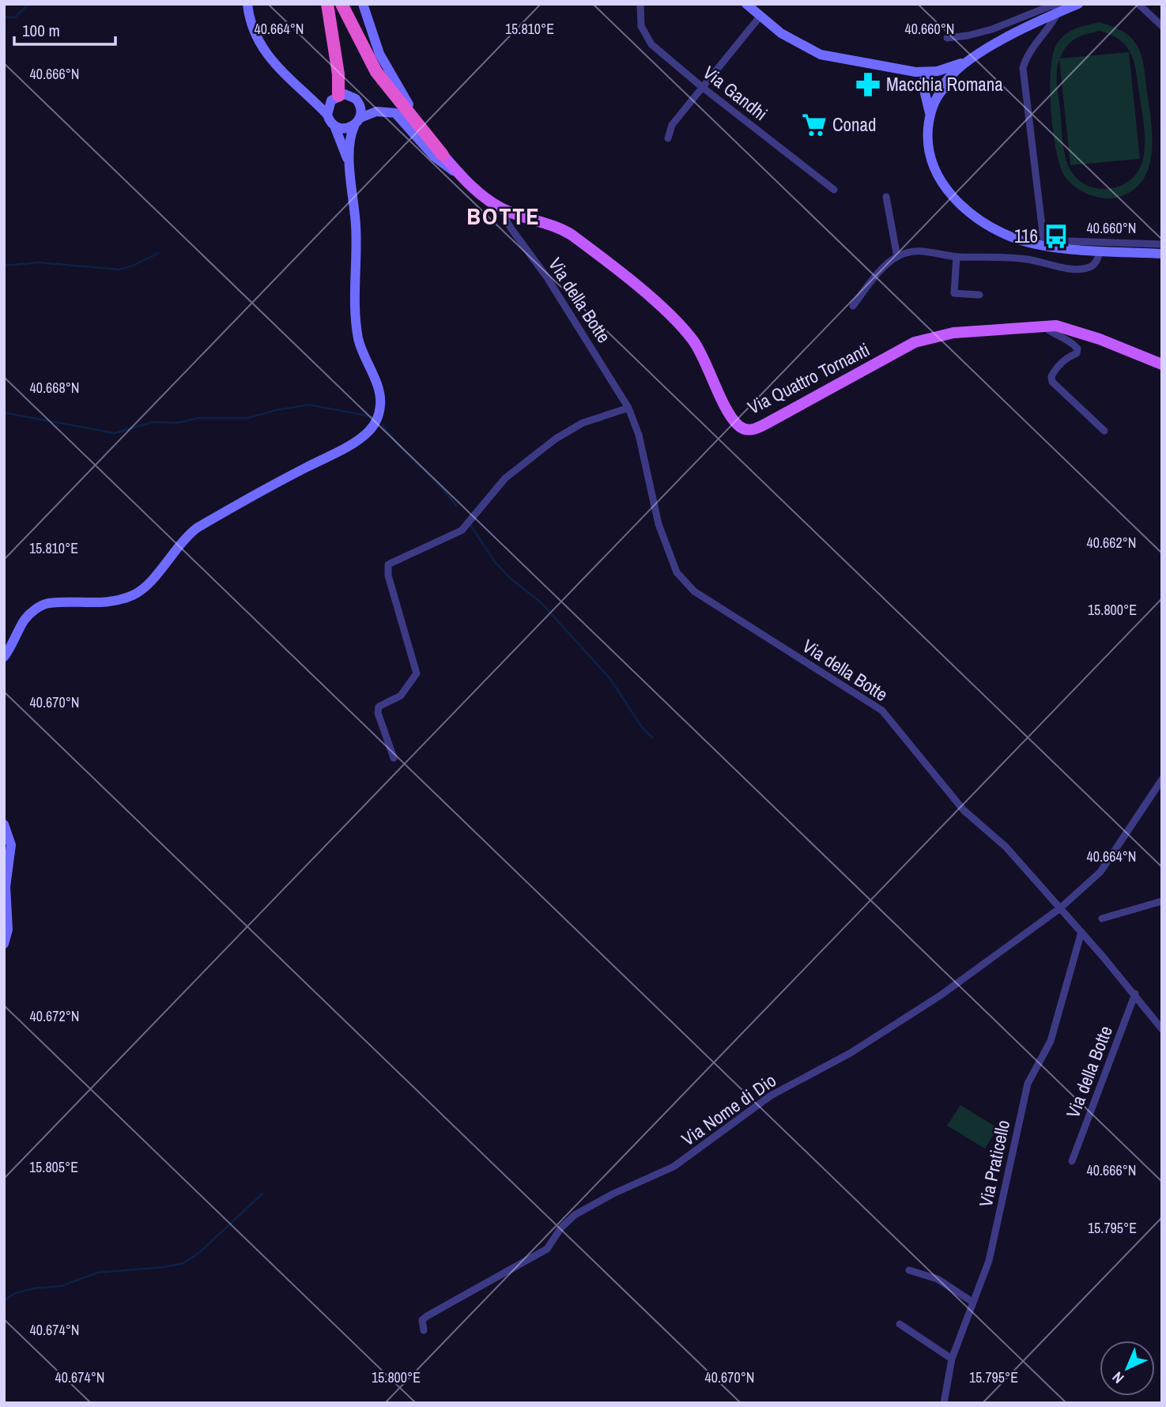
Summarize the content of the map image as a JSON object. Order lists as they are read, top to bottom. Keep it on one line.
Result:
{"streets":{"main road":["Via Quattro Tornanti"],"street":["Via Gandhi","Via della Botte","Via Nome di Dio","Via Praticello"]},"crossings":[["Via della Botte","Via Quattro Tornanti"],["Via della Botte","Via Nome di Dio"],["Via della Botte","Via Praticello"]],"districts":["BOTTE"],"places":{"pharmacy":["Macchia Romana"],"supermarket":["Conad"],"bus stop":["116"]},"scale_bar":"100 m","north":"bottom left","coordinates":["40.664°N","40.660°N","15.810°E","40.666°N","40.668°N","40.662°N","15.800°E","40.670°N","40.672°N","15.805°E","15.795°E","40.674°N"]}
